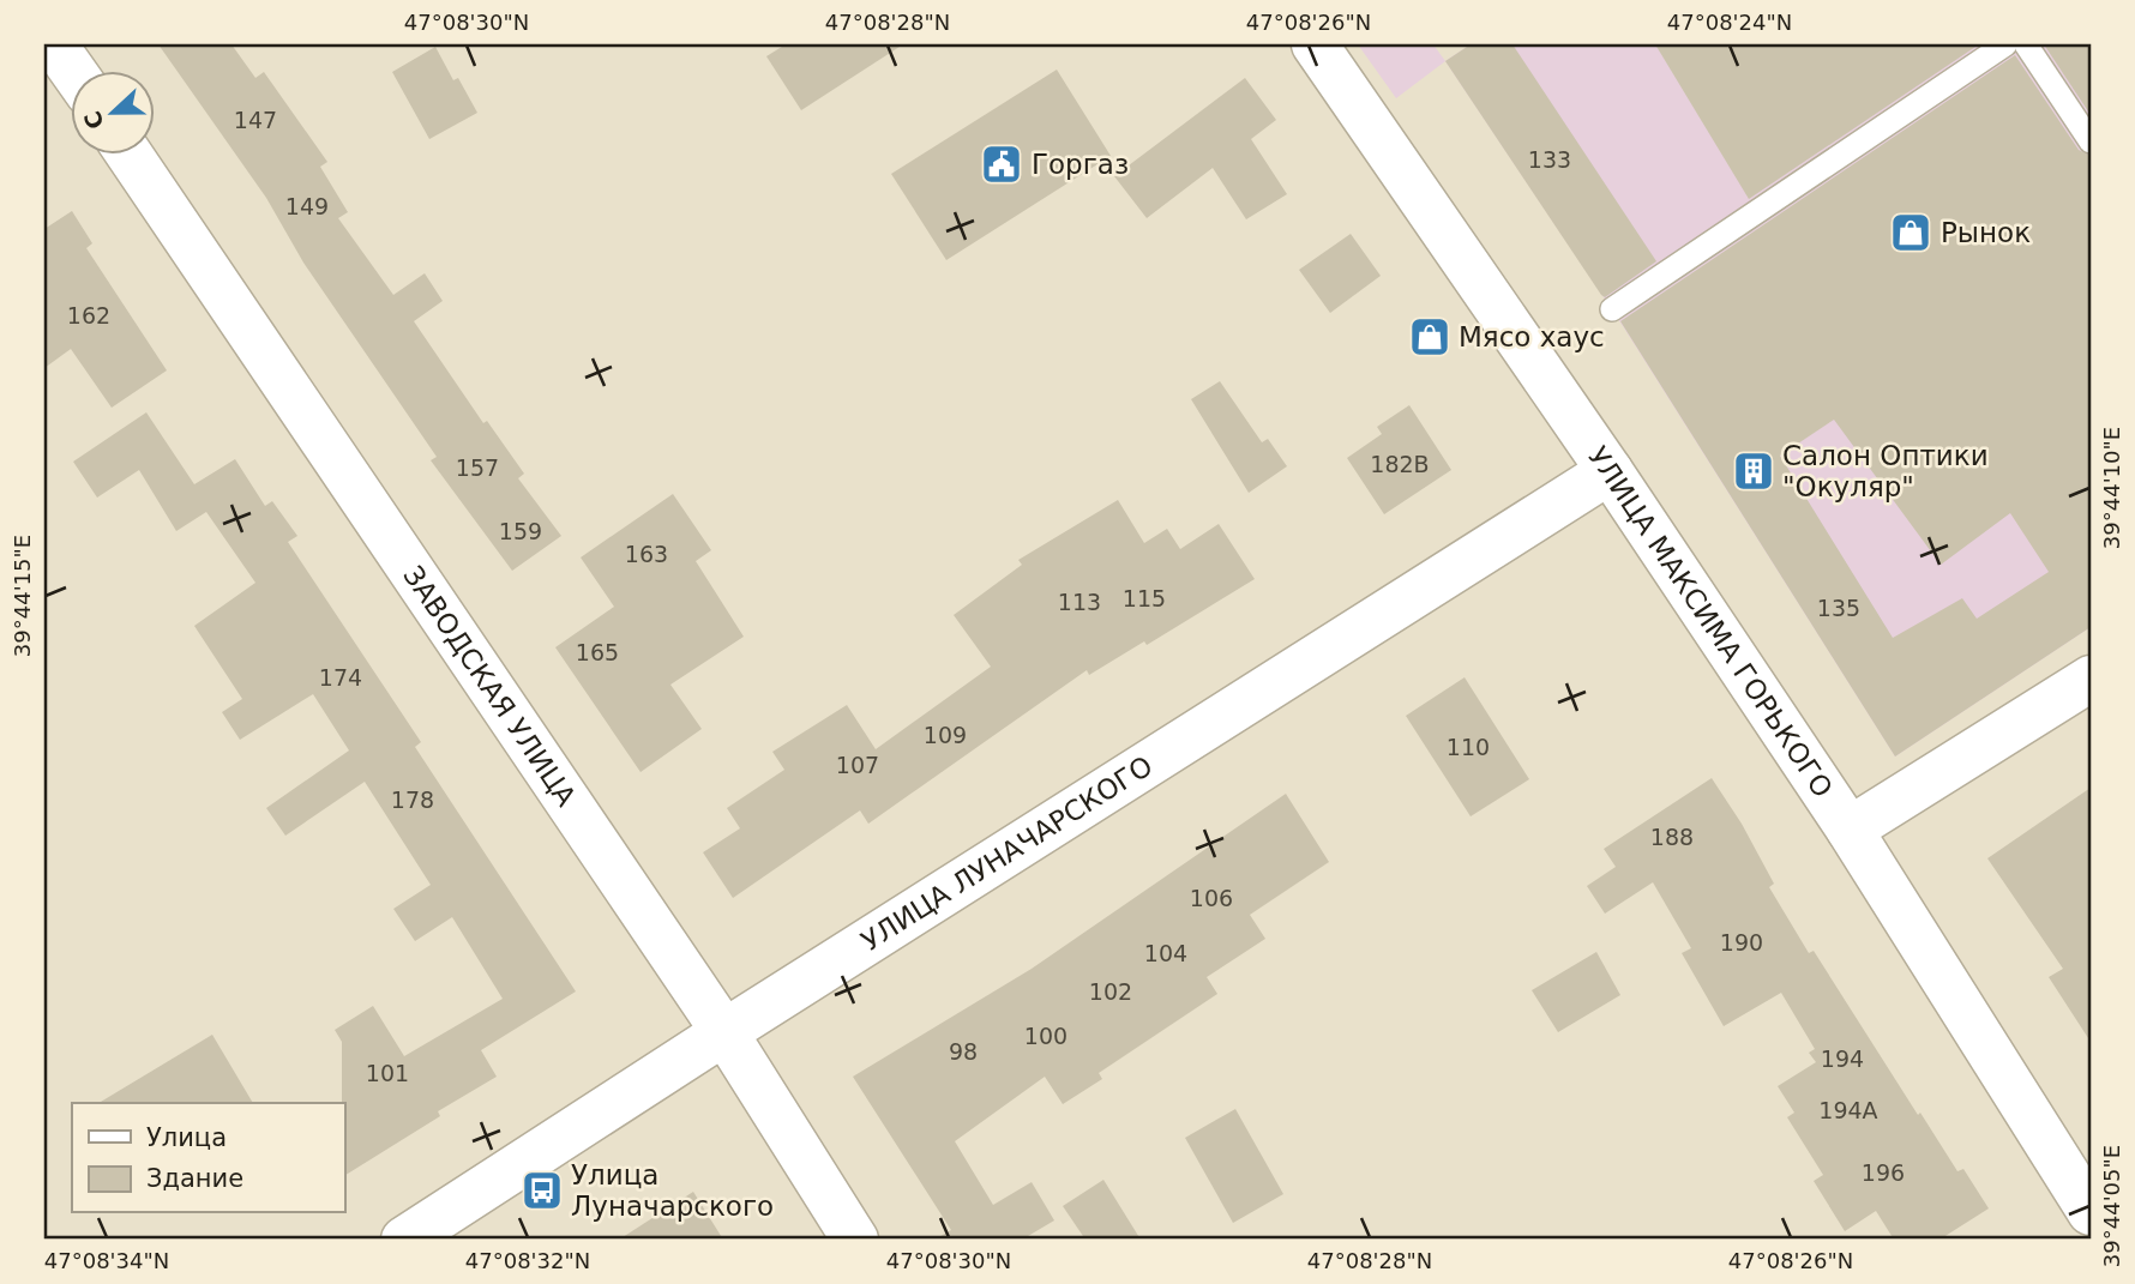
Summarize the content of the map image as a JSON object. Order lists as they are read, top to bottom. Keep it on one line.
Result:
{"streets":{"main road":["УЛИЦА МАКСИМА ГОРЬКОГО","ЗАВОДСКАЯ УЛИЦА","УЛИЦА ЛУНАЧАРСКОГО"]},"crossings":[["УЛИЦА МАКСИМА ГОРЬКОГО","УЛИЦА ЛУНАЧАРСКОГО"],["ЗАВОДСКАЯ УЛИЦА","УЛИЦА ЛУНАЧАРСКОГО"]],"places":{"public building":["Горгаз"],"shop":["Рынок","Мясо хаус"],"building":["Салон Оптики \"Окуляр\""],"bus stop":["Улица Луначарского"]},"house_numbers":["147","133","149","162","182В","157","159","163","115","113","135","165","174","109","110","107","178","188","106","190","104","102","100","98","194","101","194А","196"],"legend":["Улица","Здание"],"north":"left","coordinates":["47°08'30\"N","47°08'28\"N","47°08'26\"N","47°08'24\"N","39°44'10\"E","39°44'15\"E","39°44'05\"E","47°08'34\"N","47°08'32\"N"]}
